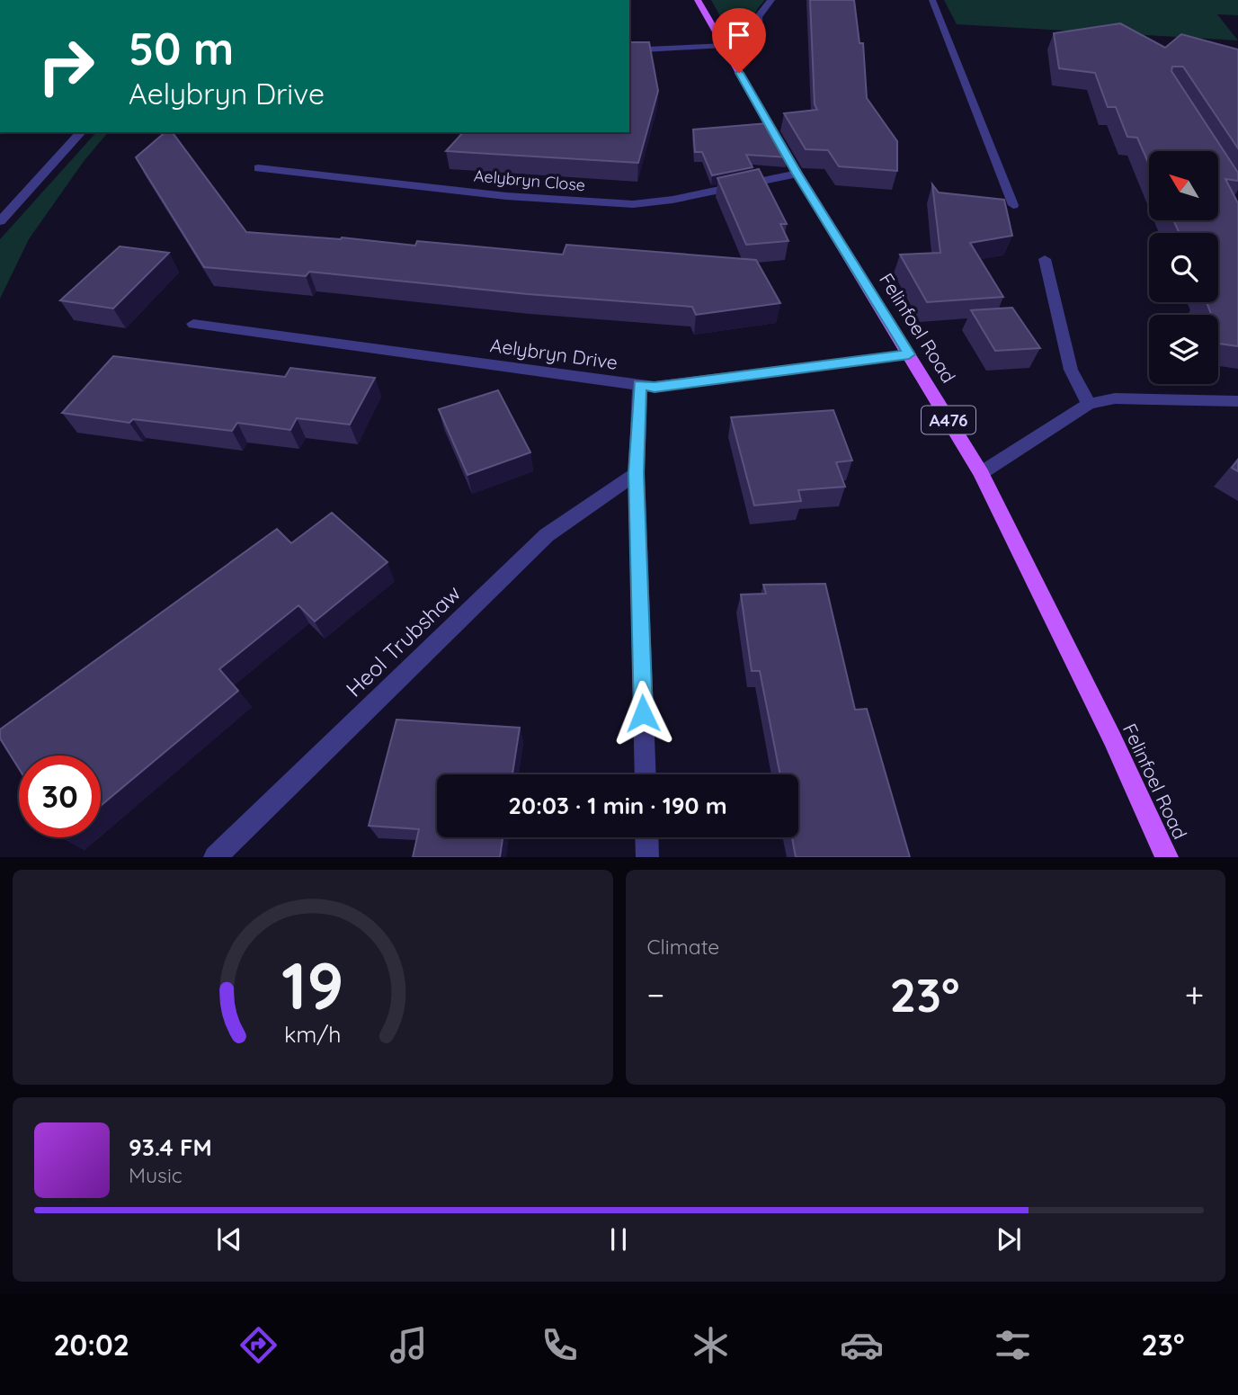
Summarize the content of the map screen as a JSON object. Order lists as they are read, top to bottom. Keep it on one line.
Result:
{"streets":{"main road":["Felinfoel Road","A476"],"street":["Aelybryn Close","Aelybryn Drive","Heol Trubshaw"]},"crossings":[["Aelybryn Close","Felinfoel Road"],["Felinfoel Road","Aelybryn Drive"]],"north":"top left","page":{"turn":["50 m","Aelybryn Drive"],"limit":"30","trip":"20:03 · 1 min · 190 m","tile":"Climate","heat":["−","23°","+"],"song":["93.4 FM","Music"],"tabs":["20:02","23°"],"gauge":["19","km/h"]}}
